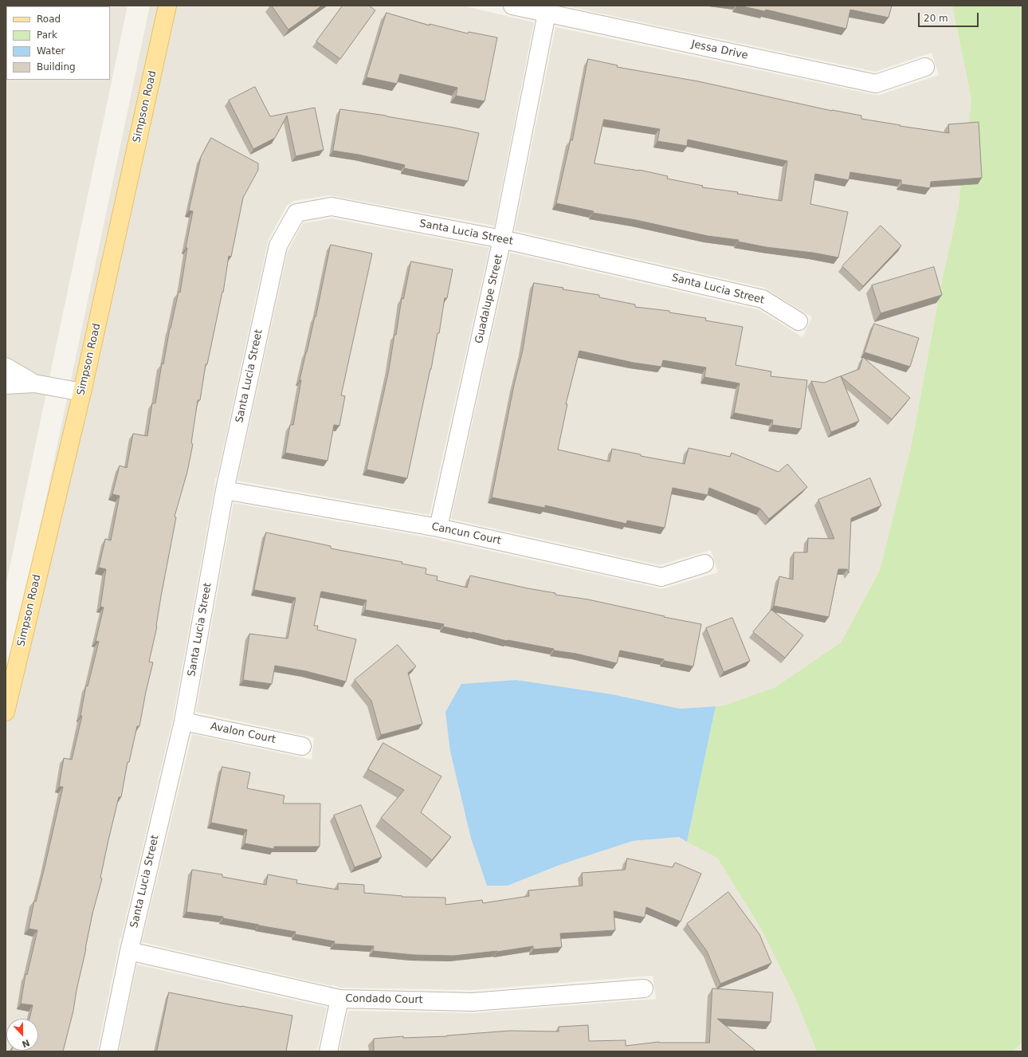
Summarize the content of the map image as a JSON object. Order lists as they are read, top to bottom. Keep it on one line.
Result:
{"streets":{"main road":["Simpson Road"],"street":["Jessa Drive","Santa Lucia Street","Guadalupe Street","Cancun Court","Avalon Court","Condado Court"]},"crossings":[["Jessa Drive","Guadalupe Street"],["Santa Lucia Street","Guadalupe Street"],["Santa Lucia Street","Cancun Court"],["Santa Lucia Street","Avalon Court"],["Santa Lucia Street","Condado Court"],["Guadalupe Street","Cancun Court"]],"legend":["Road","Park","Water","Building"],"scale_bar":"20 m","north":"bottom"}
